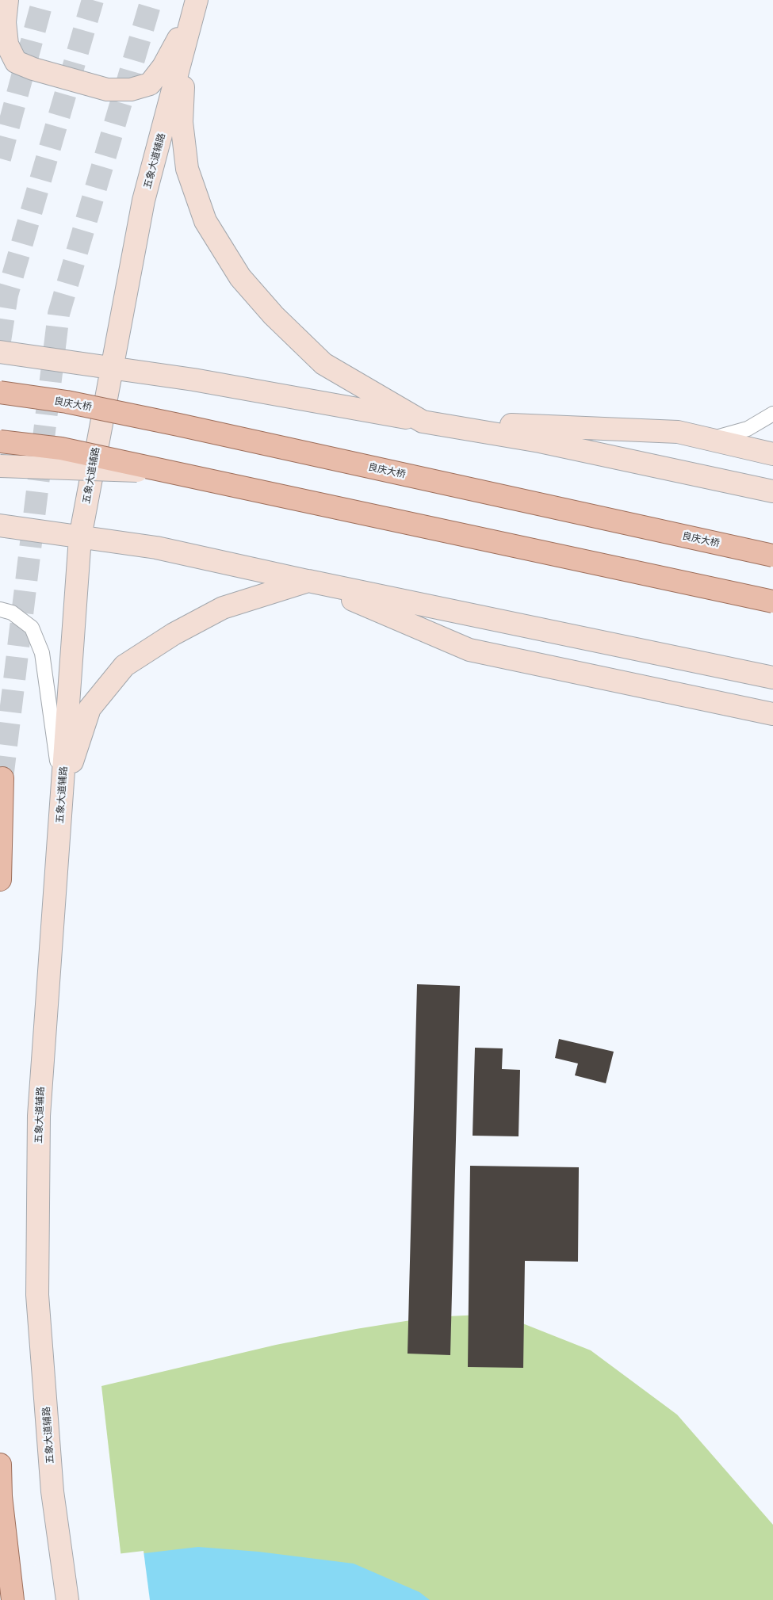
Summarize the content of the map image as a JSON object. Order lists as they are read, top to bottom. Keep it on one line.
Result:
{"streets":{"main road":["五象大道辅路","良庆大桥"]}}
